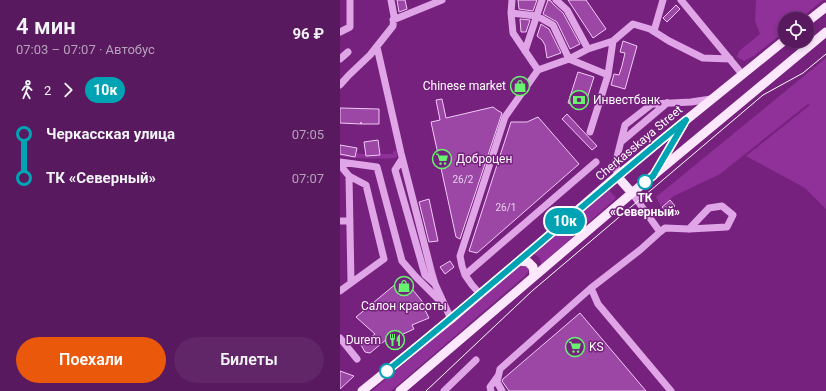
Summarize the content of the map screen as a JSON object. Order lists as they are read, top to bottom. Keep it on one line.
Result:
{"streets":{"main road":["Cherkasskaya Street"]},"places":{"shop":["Chinese market","Салон красоты"],"bank":["Инвестбанк"],"supermarket":["Доброцен","KS"],"other":["ТК «Северный»"],"restaurant":["Durem"]},"lines":["bus line 10к"],"house_numbers":["26/2","26/1"],"page":{"heading":["4 мин","07:03 – 07:07 · Автобус","96 ₽"],"on_map":"10к","legs":["2","10к"],"list":[{"name":"Черкасская улица","value":"07:05"},{"name":"ТК «Северный»","value":"07:07"}],"buttons":["Поехали","Билеты"]}}
